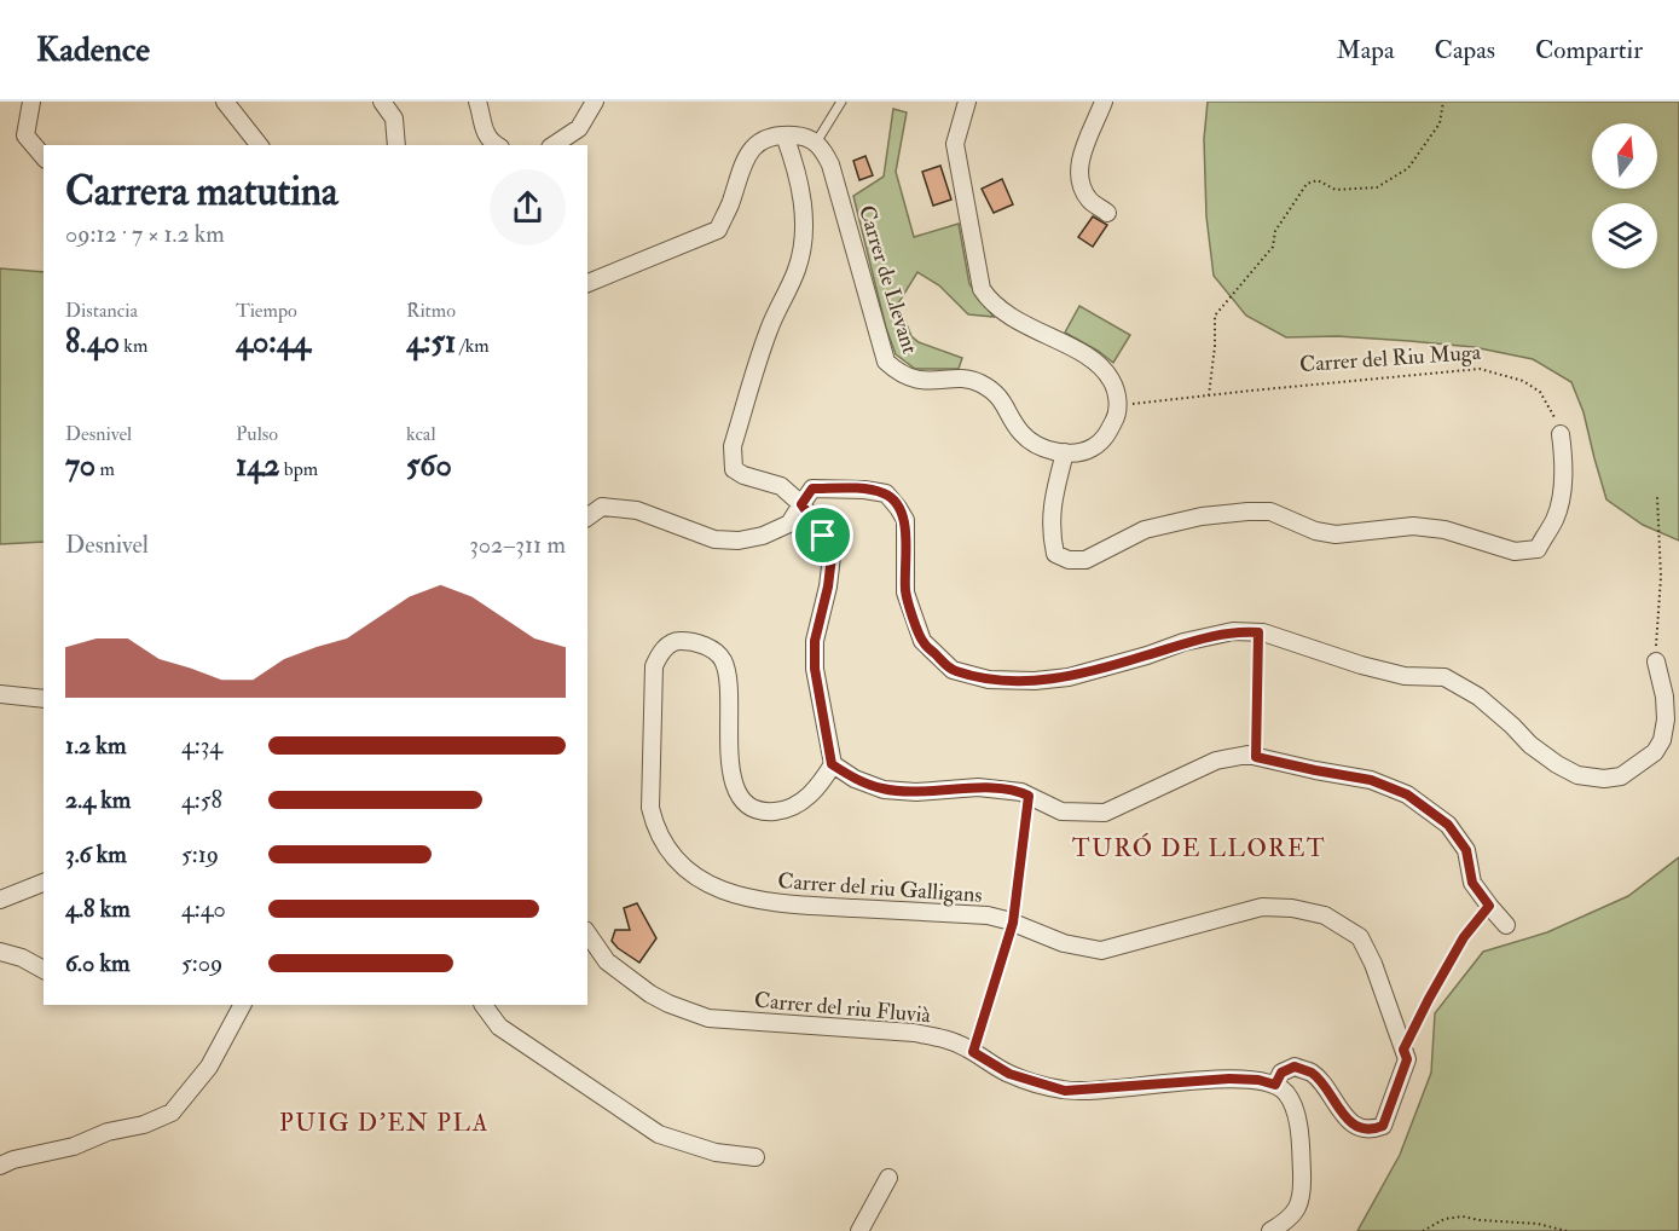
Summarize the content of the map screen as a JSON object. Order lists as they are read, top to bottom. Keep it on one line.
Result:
{"streets":{"street":["Carrer de Llevant","Carrer del riu Galligans","Carrer del riu Fluvià"],"path":["Carrer del Riu Muga"]},"crossings":[["Carrer del riu Galligans","Carrer del riu Fluvià"]],"districts":["TURÓ DE LLORET","PUIG D'EN PLA"],"north":"top","page":{"header":"Kadence","nav":["Mapa","Capas","Compartir"],"heading":["Carrera matutina","09:12 · 7 × 1.2 km"],"stats":[["Distancia","8.40 km"],["Tiempo","40:44"],["Ritmo","4:51 /km"],["Desnivel","70 m"],["Pulso","142 bpm"],["kcal","560"]],"chart":["Desnivel","302–311 m"],"list":[{"name":"1.2 km","note":"4:34"},{"name":"2.4 km","note":"4:58"},{"name":"3.6 km","note":"5:19"},{"name":"4.8 km","note":"4:40"},{"name":"6.0 km","note":"5:09"}]}}
